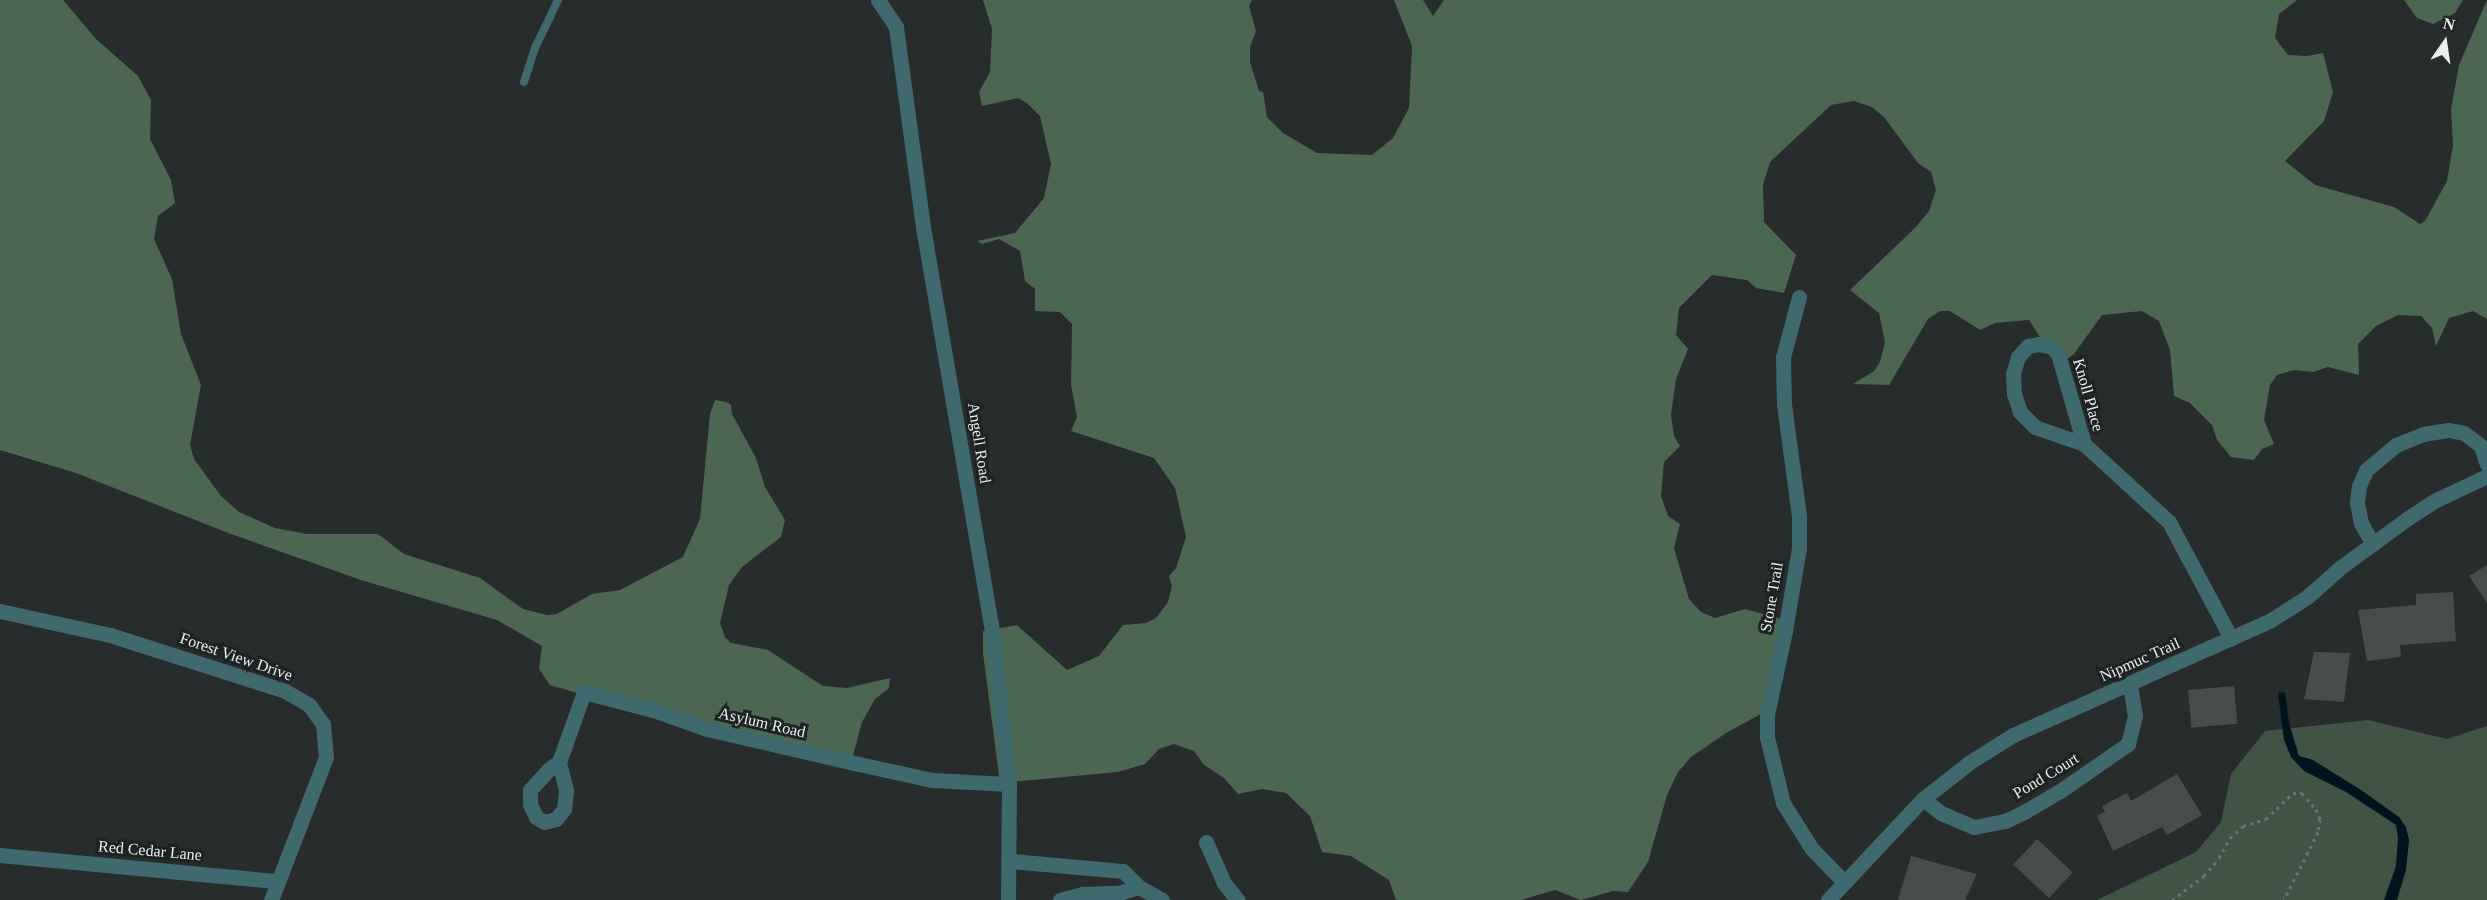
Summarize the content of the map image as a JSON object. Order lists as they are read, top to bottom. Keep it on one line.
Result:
{"streets":{"street":["Knoll Place","Angell Road","Stone Trail","Forest View Drive","Nipmuc Trail","Asylum Road","Pond Court","Red Cedar Lane"]},"crossings":[["Knoll Place","Nipmuc Trail"],["Angell Road","Asylum Road"],["Stone Trail","Nipmuc Trail"],["Forest View Drive","Red Cedar Lane"],["Nipmuc Trail","Pond Court"]],"north":"top"}
